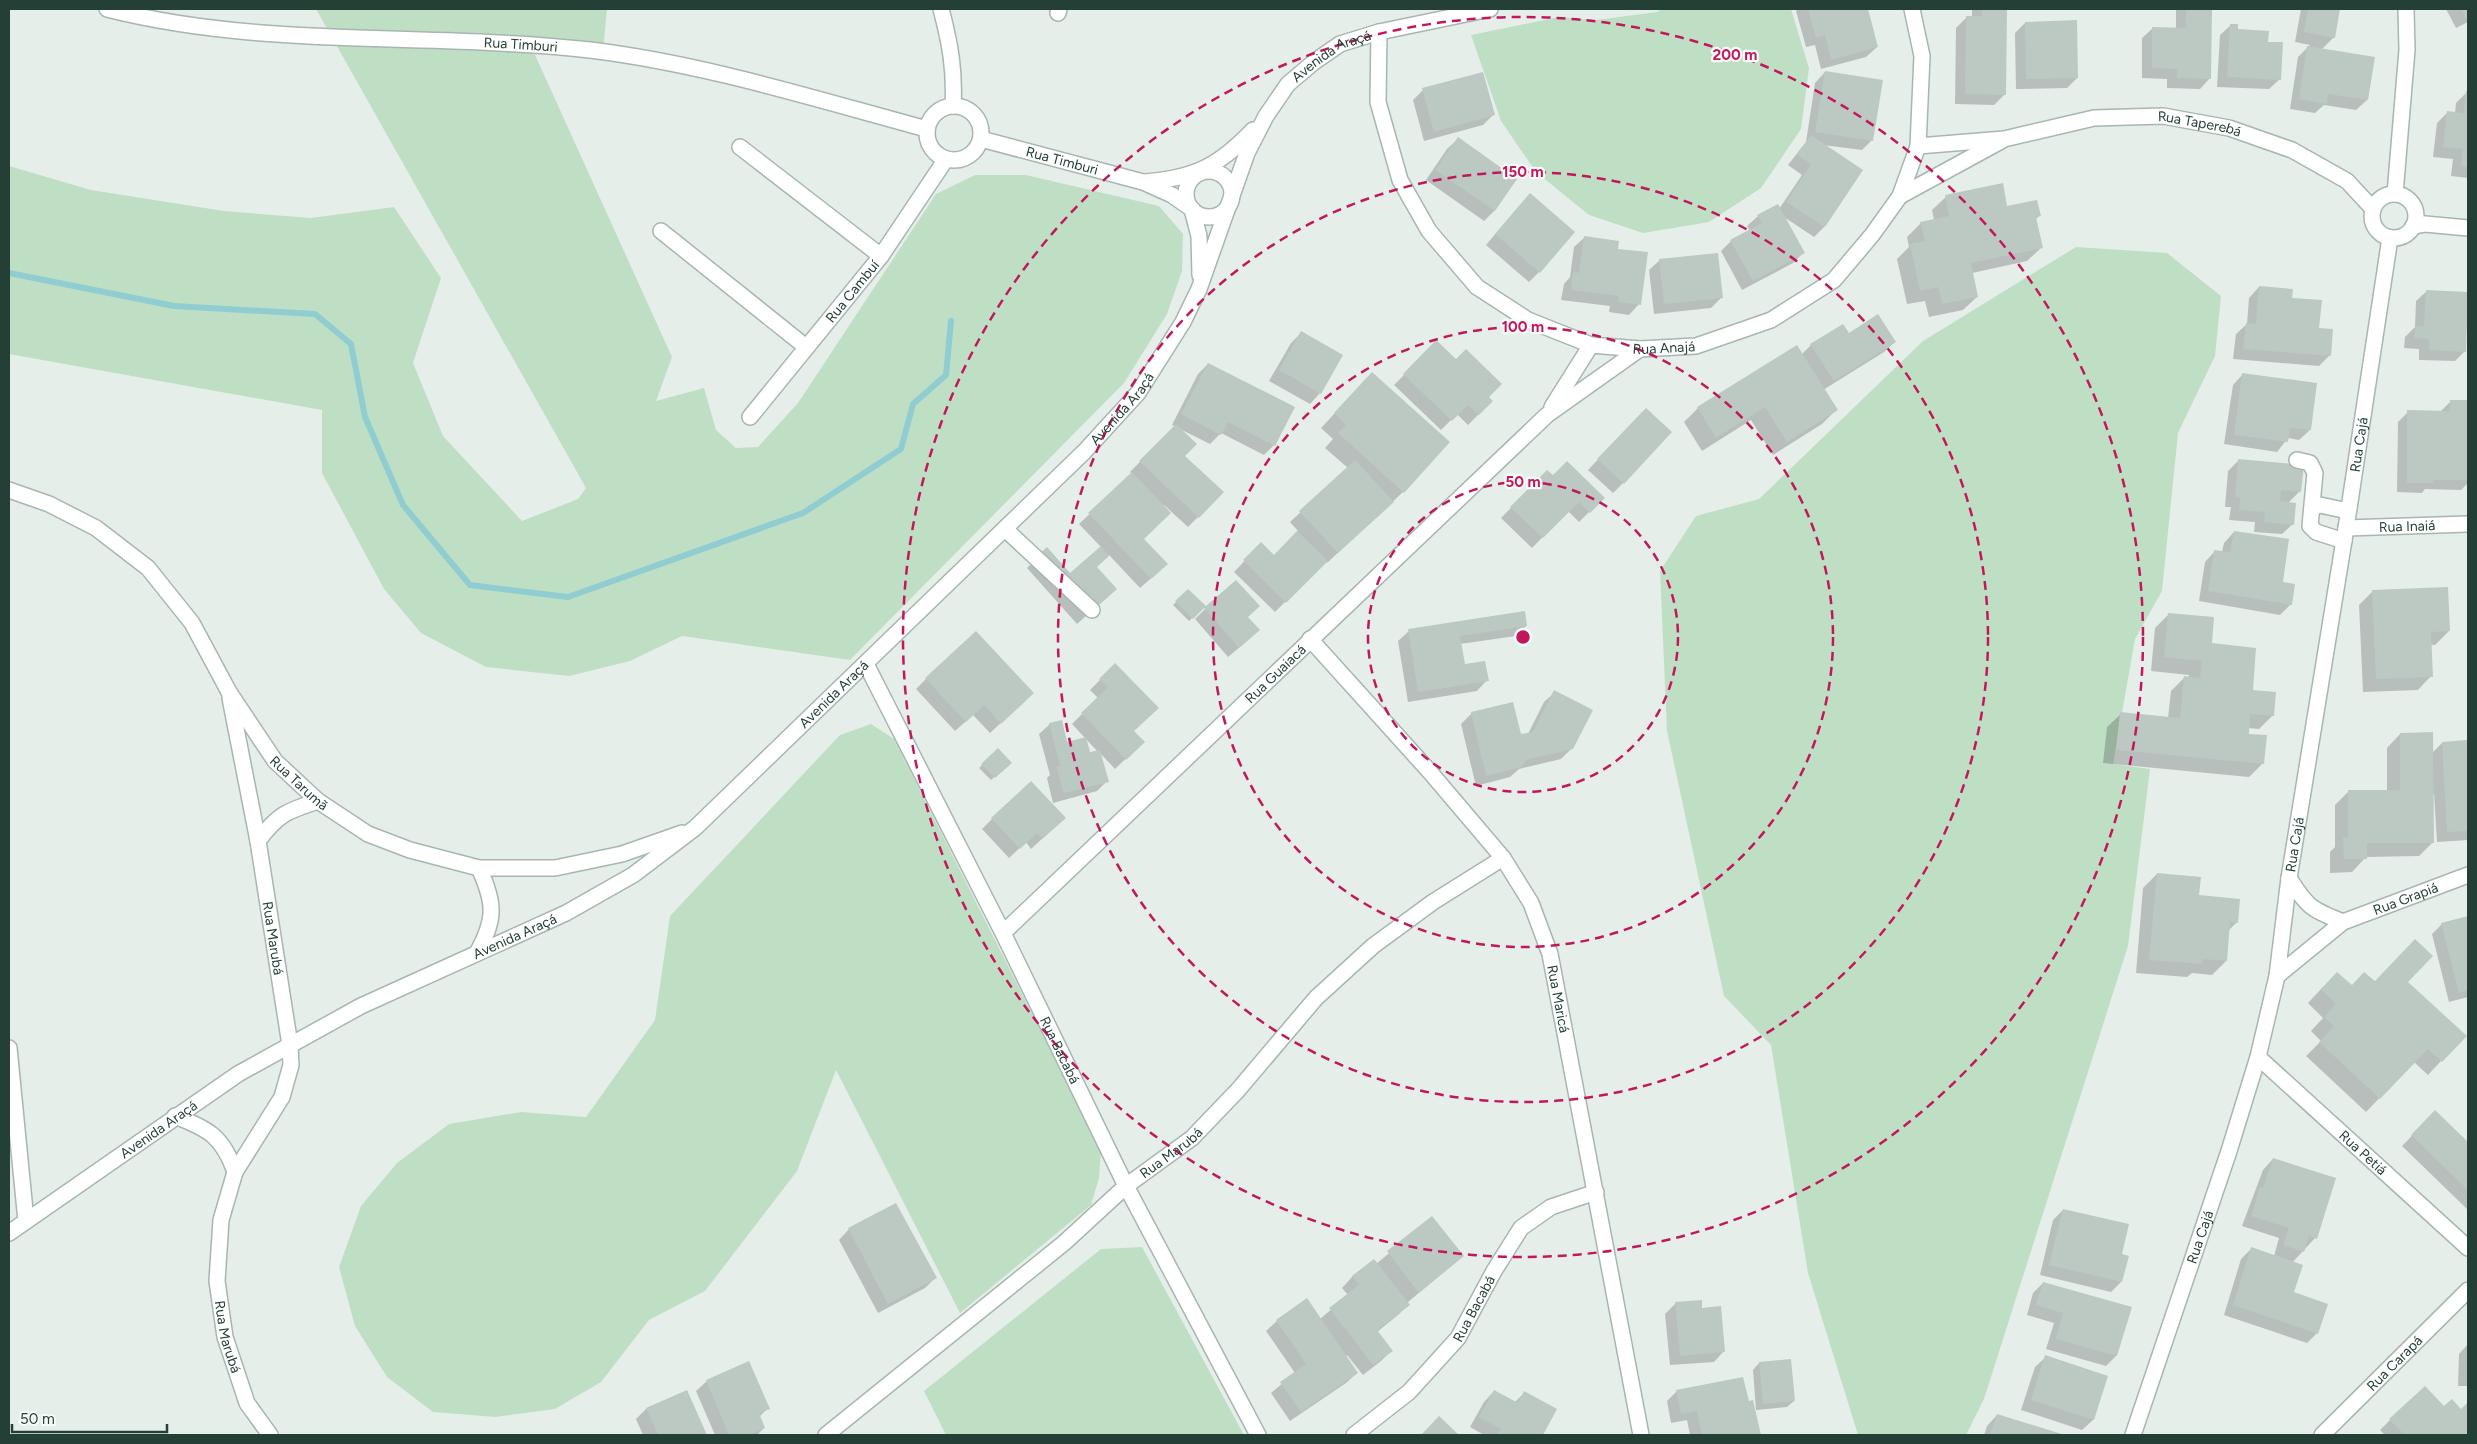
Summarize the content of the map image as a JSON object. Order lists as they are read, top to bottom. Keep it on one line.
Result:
{"streets":{"street":["Rua Timburi","Avenida Araçá","Rua Taperebá","Rua Cambuí","Rua Anajá","Rua Cajá","Rua Inaiá","Rua Guaiacá","Rua Tarumã","Rua Grapiá","Rua Marubá","Rua Maricá","Rua Bacabá","Rua Petiá","Rua Carapá"]},"crossings":[["Rua Timburi","Avenida Araçá"],["Rua Timburi","Rua Cambuí"],["Avenida Araçá","Rua Anajá"],["Avenida Araçá","Rua Tarumã"],["Avenida Araçá","Rua Marubá"],["Avenida Araçá","Rua Bacabá"],["Rua Taperebá","Rua Anajá"],["Rua Taperebá","Rua Cajá"],["Rua Anajá","Rua Guaiacá"],["Rua Cajá","Rua Inaiá"],["Rua Cajá","Rua Grapiá"],["Rua Cajá","Rua Petiá"],["Rua Guaiacá","Rua Maricá"],["Rua Guaiacá","Rua Bacabá"],["Rua Tarumã","Rua Marubá"],["Rua Marubá","Rua Maricá"],["Rua Marubá","Rua Bacabá"],["Rua Maricá","Rua Bacabá"]],"scale_bar":"50 m","rings":["200 m","150 m","100 m","50 m"]}
